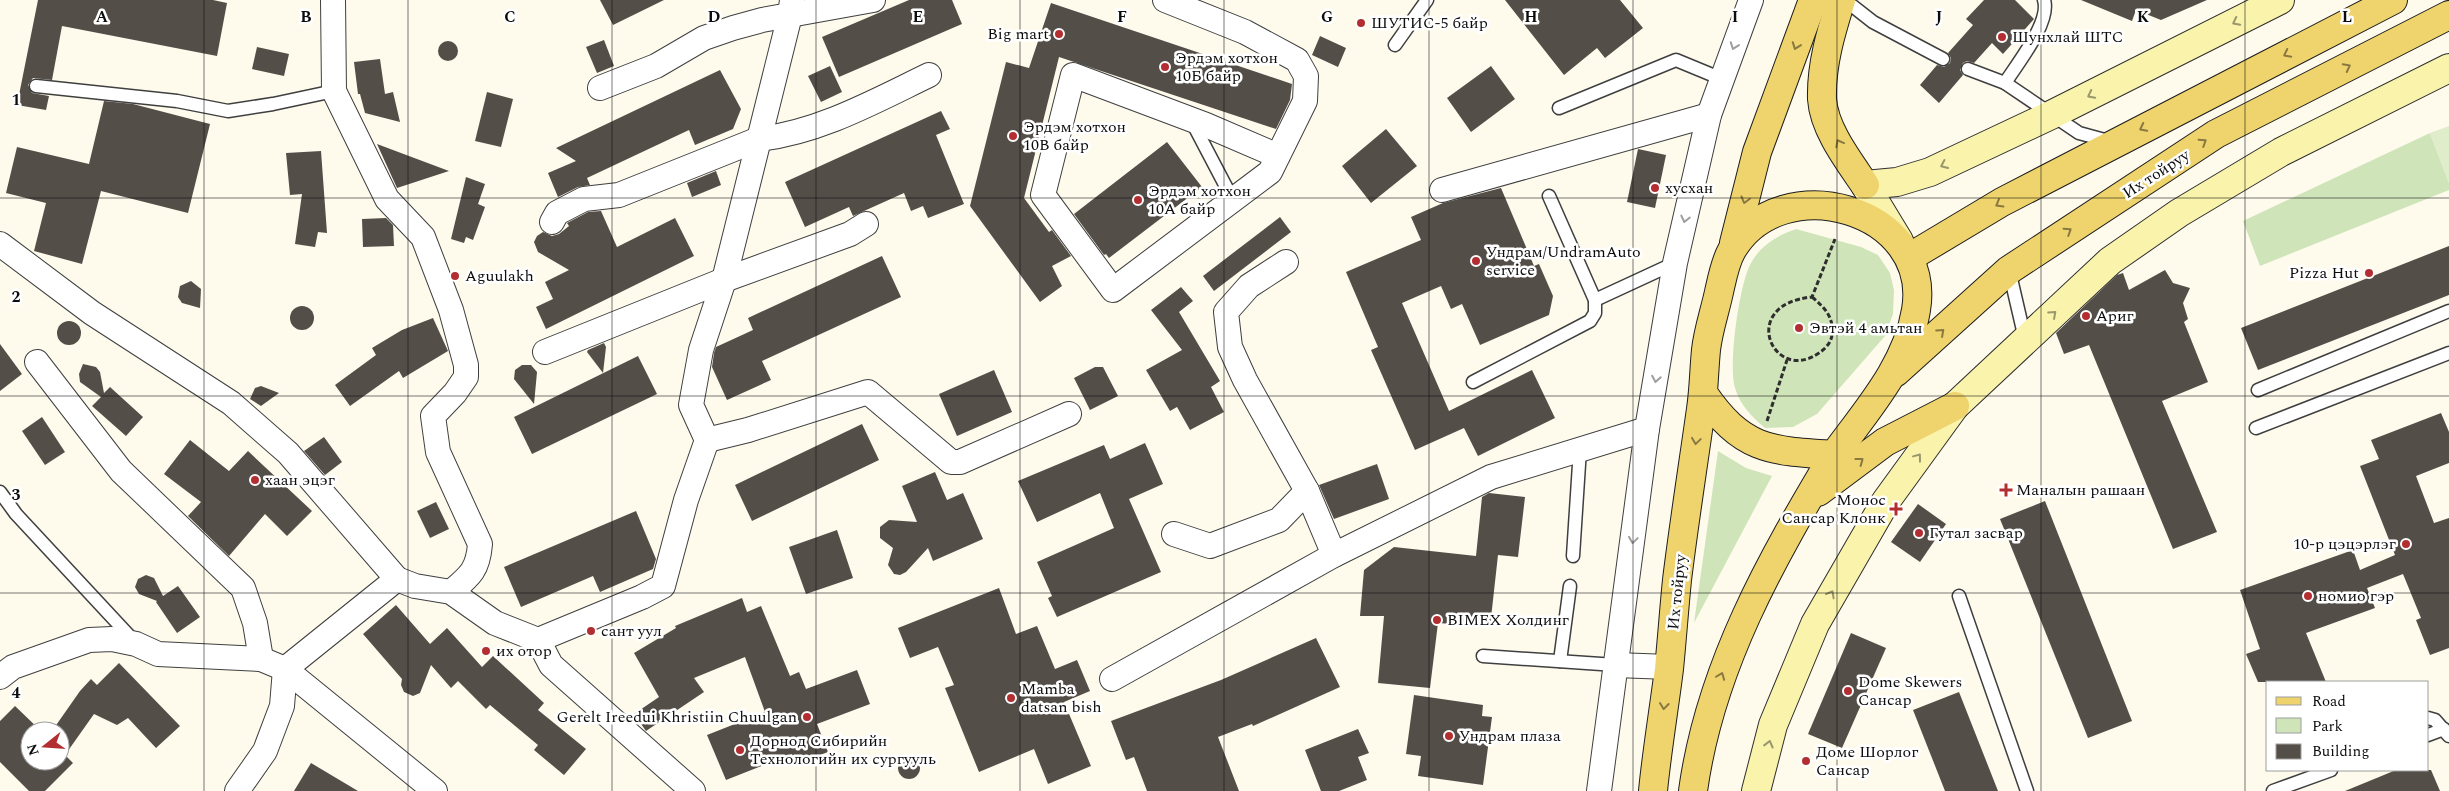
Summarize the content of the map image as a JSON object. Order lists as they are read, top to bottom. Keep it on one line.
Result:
{"streets":{"main road":["Их тойруу"]},"places":{"other":["ШУТИС-5 байр","Big mart","Шунхлай ШТС","Эрдэм хотхон 10Б байр","Эрдэм хотхон 10В байр","хусхан","Эрдэм хотхон 10А байр","Ундрам/UndramAuto service","Pizza Hut","Aguulakh","Ариг","Эвтэй 4 амьтан","хаан эцэг","Гутал засвар","10-р цэцэрлэг","номио гэр","BIMEX Холдинг","сант уул","их отор","Dome Skewers Сансар","Mamba datsan bish","Gerelt Ireedui Khristiin Chuulgan","Ундрам плаза","Дорнод Сибирийн Технологийн их сургууль","Доме Шорлог Сансар"],"health":["Маналын рашаан","Монос Сансар Клонк"]},"legend":["Road","Park","Building"],"north":"left","grid":{"columns":["A","B","C","D","E","F","G","H","I","J","K","L"],"rows":["1","2","3","4"]}}
